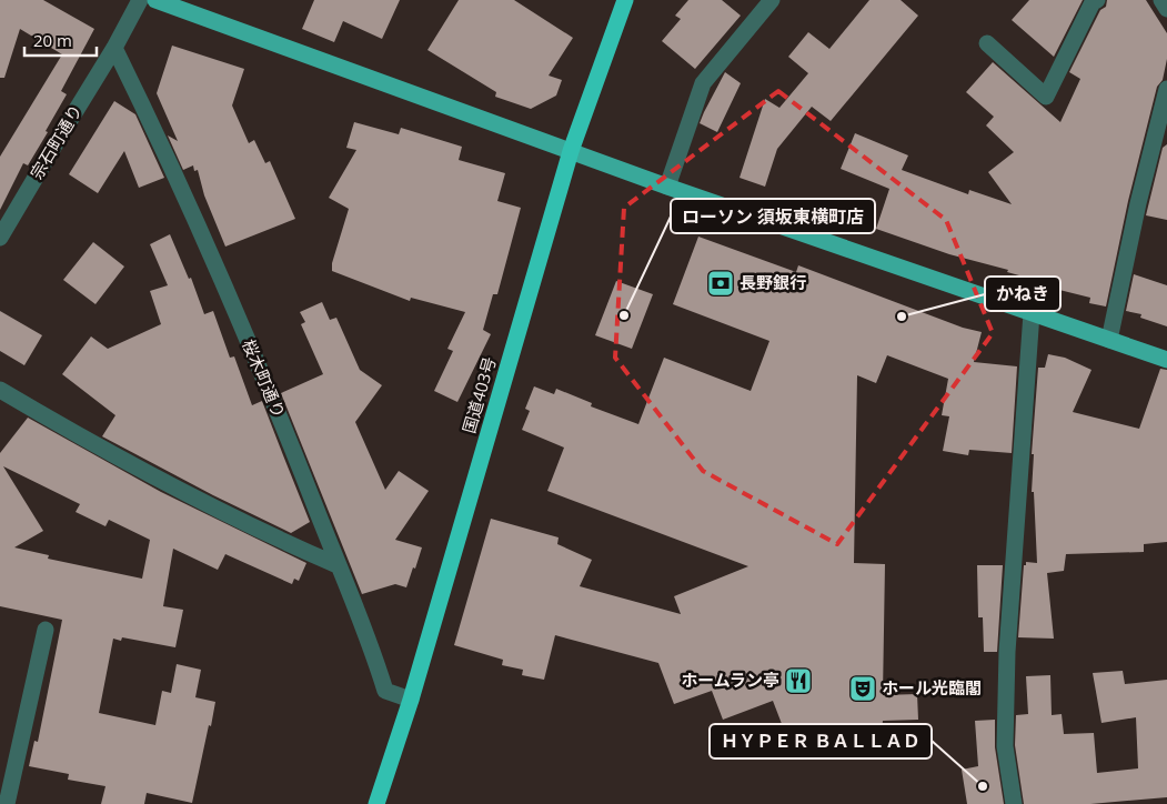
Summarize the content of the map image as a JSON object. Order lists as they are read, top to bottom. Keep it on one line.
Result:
{"streets":{"highway":["国道403号"],"street":["宗石町通り","桜木町通り"]},"crossings":[["宗石町通り","桜木町通り"],["桜木町通り","国道403号"]],"places":{"bank":["長野銀行"],"other":["ローソン 須坂東横町店","かねき","ＨＹＰＥＲ ＢＡＬＬＡＤ"],"restaurant":["ホームラン亭"],"theatre":["ホール光臨閣"]},"scale_bar":"20 m"}
